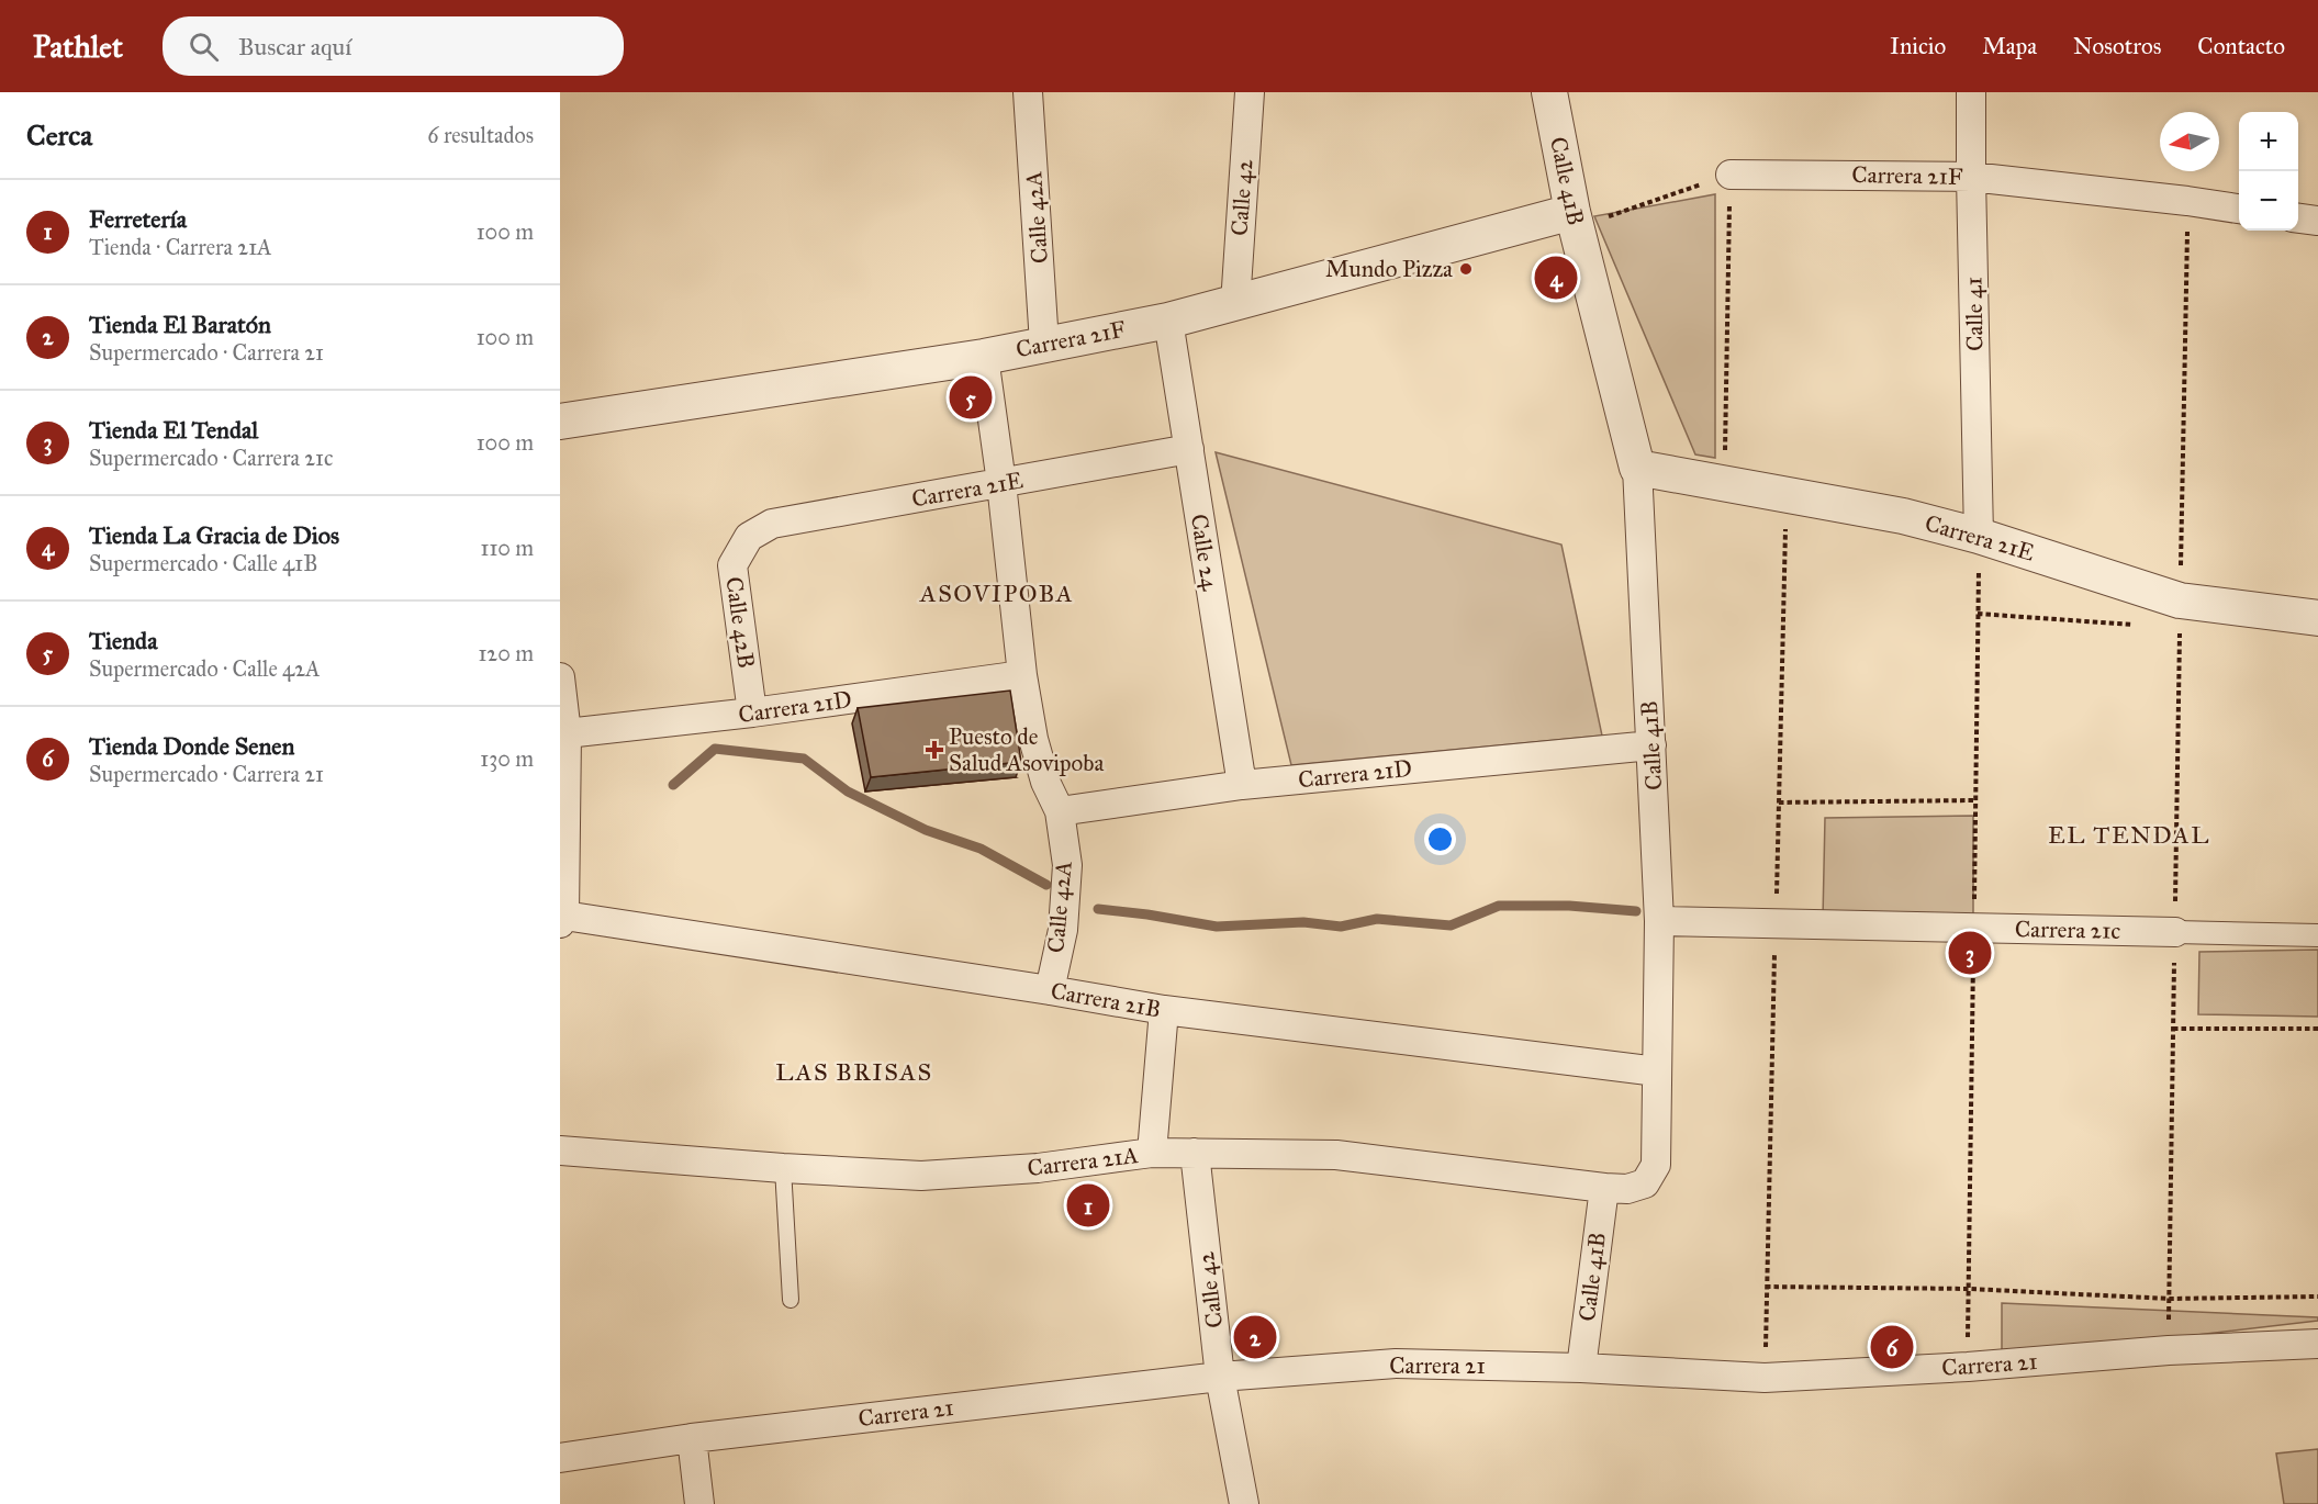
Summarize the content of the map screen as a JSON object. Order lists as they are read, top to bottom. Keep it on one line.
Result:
{"streets":{"street":["Carrera 21F","Calle 41B","Calle 42","Calle 42A","Calle 41","Carrera 21E","Calle 24","Calle 42B","Carrera 21D","Carrera 21c","Carrera 21B","Carrera 21A","Carrera 21"]},"crossings":[["Carrera 21F","Calle 41B"],["Carrera 21F","Calle 42"],["Carrera 21F","Calle 42A"],["Carrera 21F","Calle 41"],["Carrera 21F","Calle 24"],["Calle 41B","Carrera 21E"],["Calle 41B","Carrera 21D"],["Calle 41B","Carrera 21c"],["Calle 41B","Carrera 21B"],["Calle 41B","Carrera 21A"],["Calle 41B","Carrera 21"],["Calle 42","Carrera 21A"],["Calle 42","Carrera 21"],["Calle 42A","Carrera 21E"],["Calle 42A","Carrera 21D"],["Calle 42A","Carrera 21B"],["Calle 41","Carrera 21E"],["Carrera 21E","Calle 24"],["Carrera 21E","Calle 42B"],["Calle 24","Carrera 21D"],["Calle 42B","Carrera 21D"]],"districts":["ASOVIPOBA","EL TENDAL","LAS BRISAS"],"places":{"other":["Mundo Pizza"],"health":["Puesto de Salud Asovipoba"]},"north":"left","page":{"header":"Pathlet","search":"Buscar aquí","nav":["Inicio","Mapa","Nosotros","Contacto"],"heading":["Cerca","6 resultados"],"map_buttons":["+","−"],"list":[{"mark":"1","name":"Ferretería","note":"Tienda · Carrera 21A","value":"100 m"},{"mark":"2","name":"Tienda El Baratón","note":"Supermercado · Carrera 21","value":"100 m"},{"mark":"3","name":"Tienda El Tendal","note":"Supermercado · Carrera 21c","value":"100 m"},{"mark":"4","name":"Tienda La Gracia de Dios","note":"Supermercado · Calle 41B","value":"110 m"},{"mark":"5","name":"Tienda","note":"Supermercado · Calle 42A","value":"120 m"},{"mark":"6","name":"Tienda Donde Senen","note":"Supermercado · Carrera 21","value":"130 m"}],"pins":["4","5","3","1","2","6"]}}
